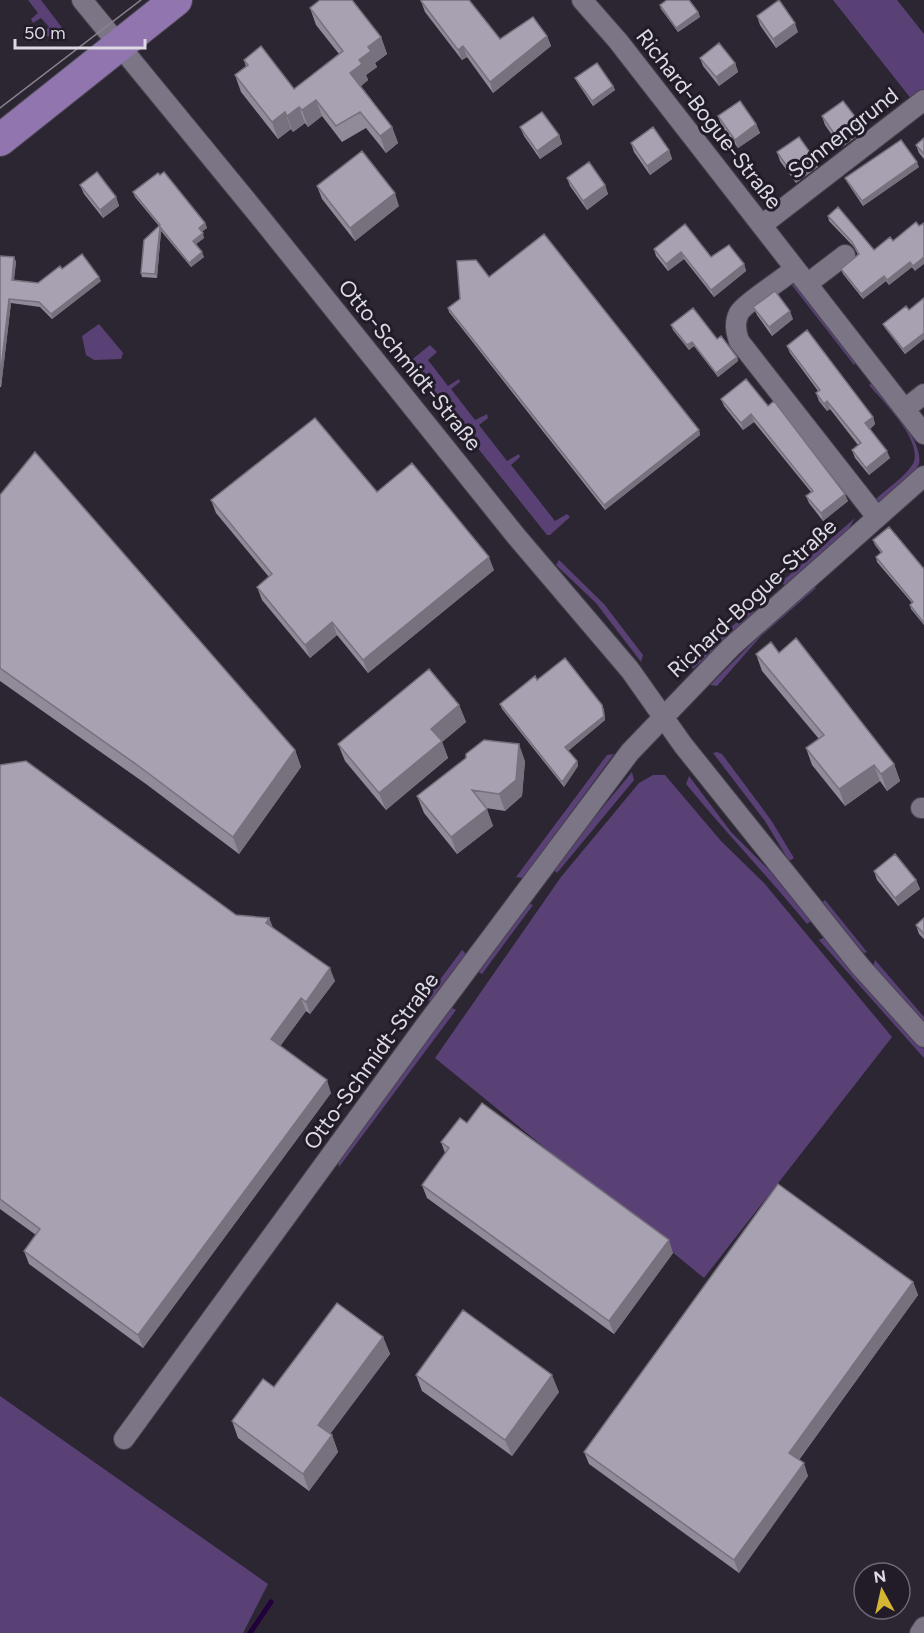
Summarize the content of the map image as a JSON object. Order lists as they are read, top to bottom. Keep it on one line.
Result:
{"streets":{"street":["Richard-Bogue-Straße","Sonnengrund","Otto-Schmidt-Straße"]},"crossings":[["Richard-Bogue-Straße","Sonnengrund"],["Richard-Bogue-Straße","Otto-Schmidt-Straße"]],"scale_bar":"50 m","north":"top"}
